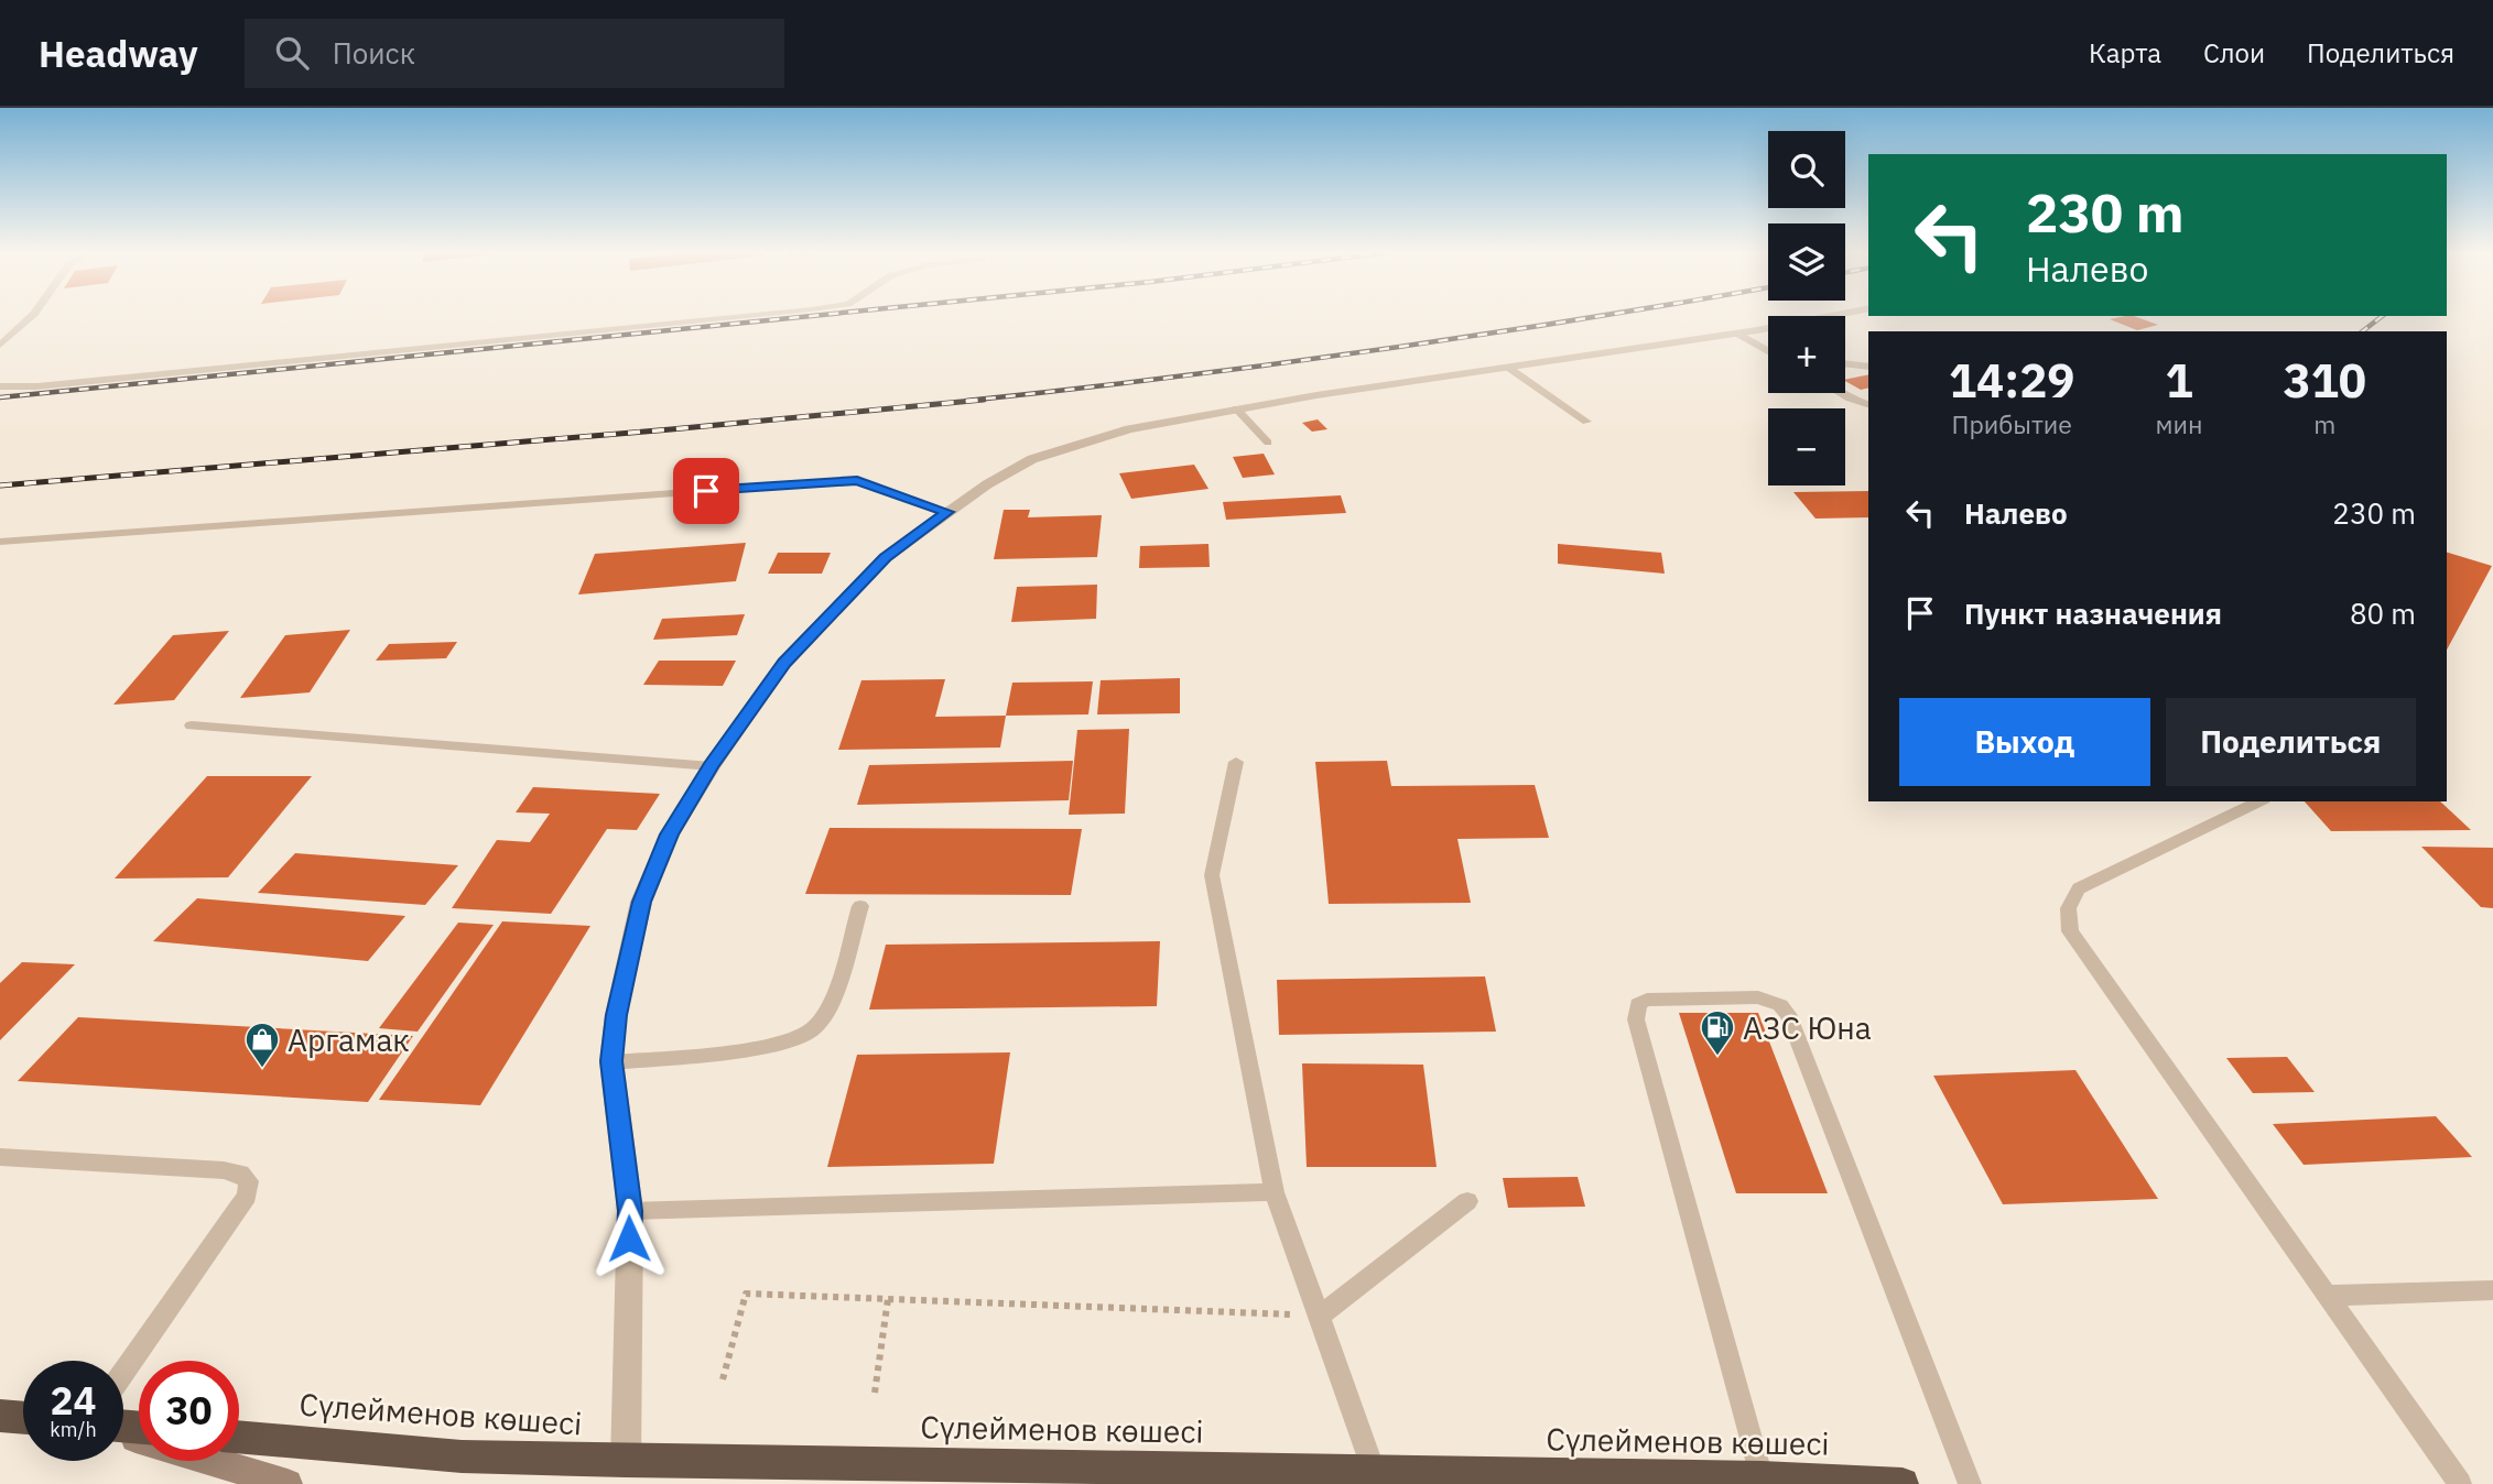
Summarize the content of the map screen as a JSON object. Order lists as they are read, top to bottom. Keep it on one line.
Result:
{"streets":{"highway":["Сүлейменов көшесі"]},"places":{"fuel station":["АЗС Юна"],"shop":["Аргамак"]},"page":{"header":"Headway","search":"Поиск","nav":["Карта","Слои","Поделиться"],"map_buttons":["+","−"],"turn":["230 m","Налево"],"eta":["14:29","Прибытие","1","мин","310","m"],"list":[{"name":"Налево","value":"230 m"},{"name":"Пункт назначения","value":"80 m"}],"buttons":["Выход","Поделиться"],"speed":"24 km/h","limit":"30"}}
